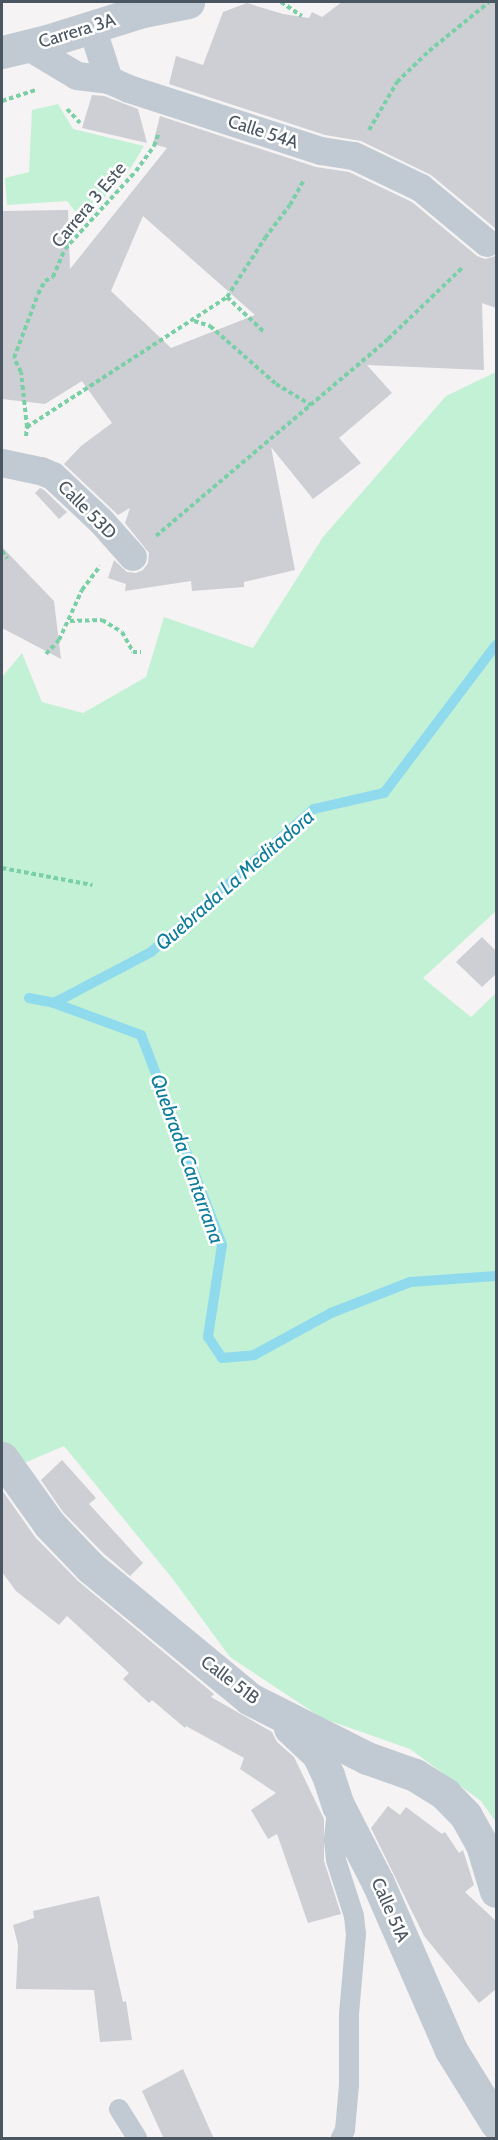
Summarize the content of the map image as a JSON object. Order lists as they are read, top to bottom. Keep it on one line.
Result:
{"streets":{"street":["Carrera 3A","Calle 54A","Calle 53D","Calle 51B","Calle 51A"],"path":["Carrera 3 Este"]},"crossings":[["Carrera 3A","Calle 54A"],["Calle 54A","Carrera 3 Este"],["Carrera 3 Este","Calle 53D"],["Calle 51B","Calle 51A"]],"water":["Quebrada La Meditadora","Quebrada Cantarrana"]}
